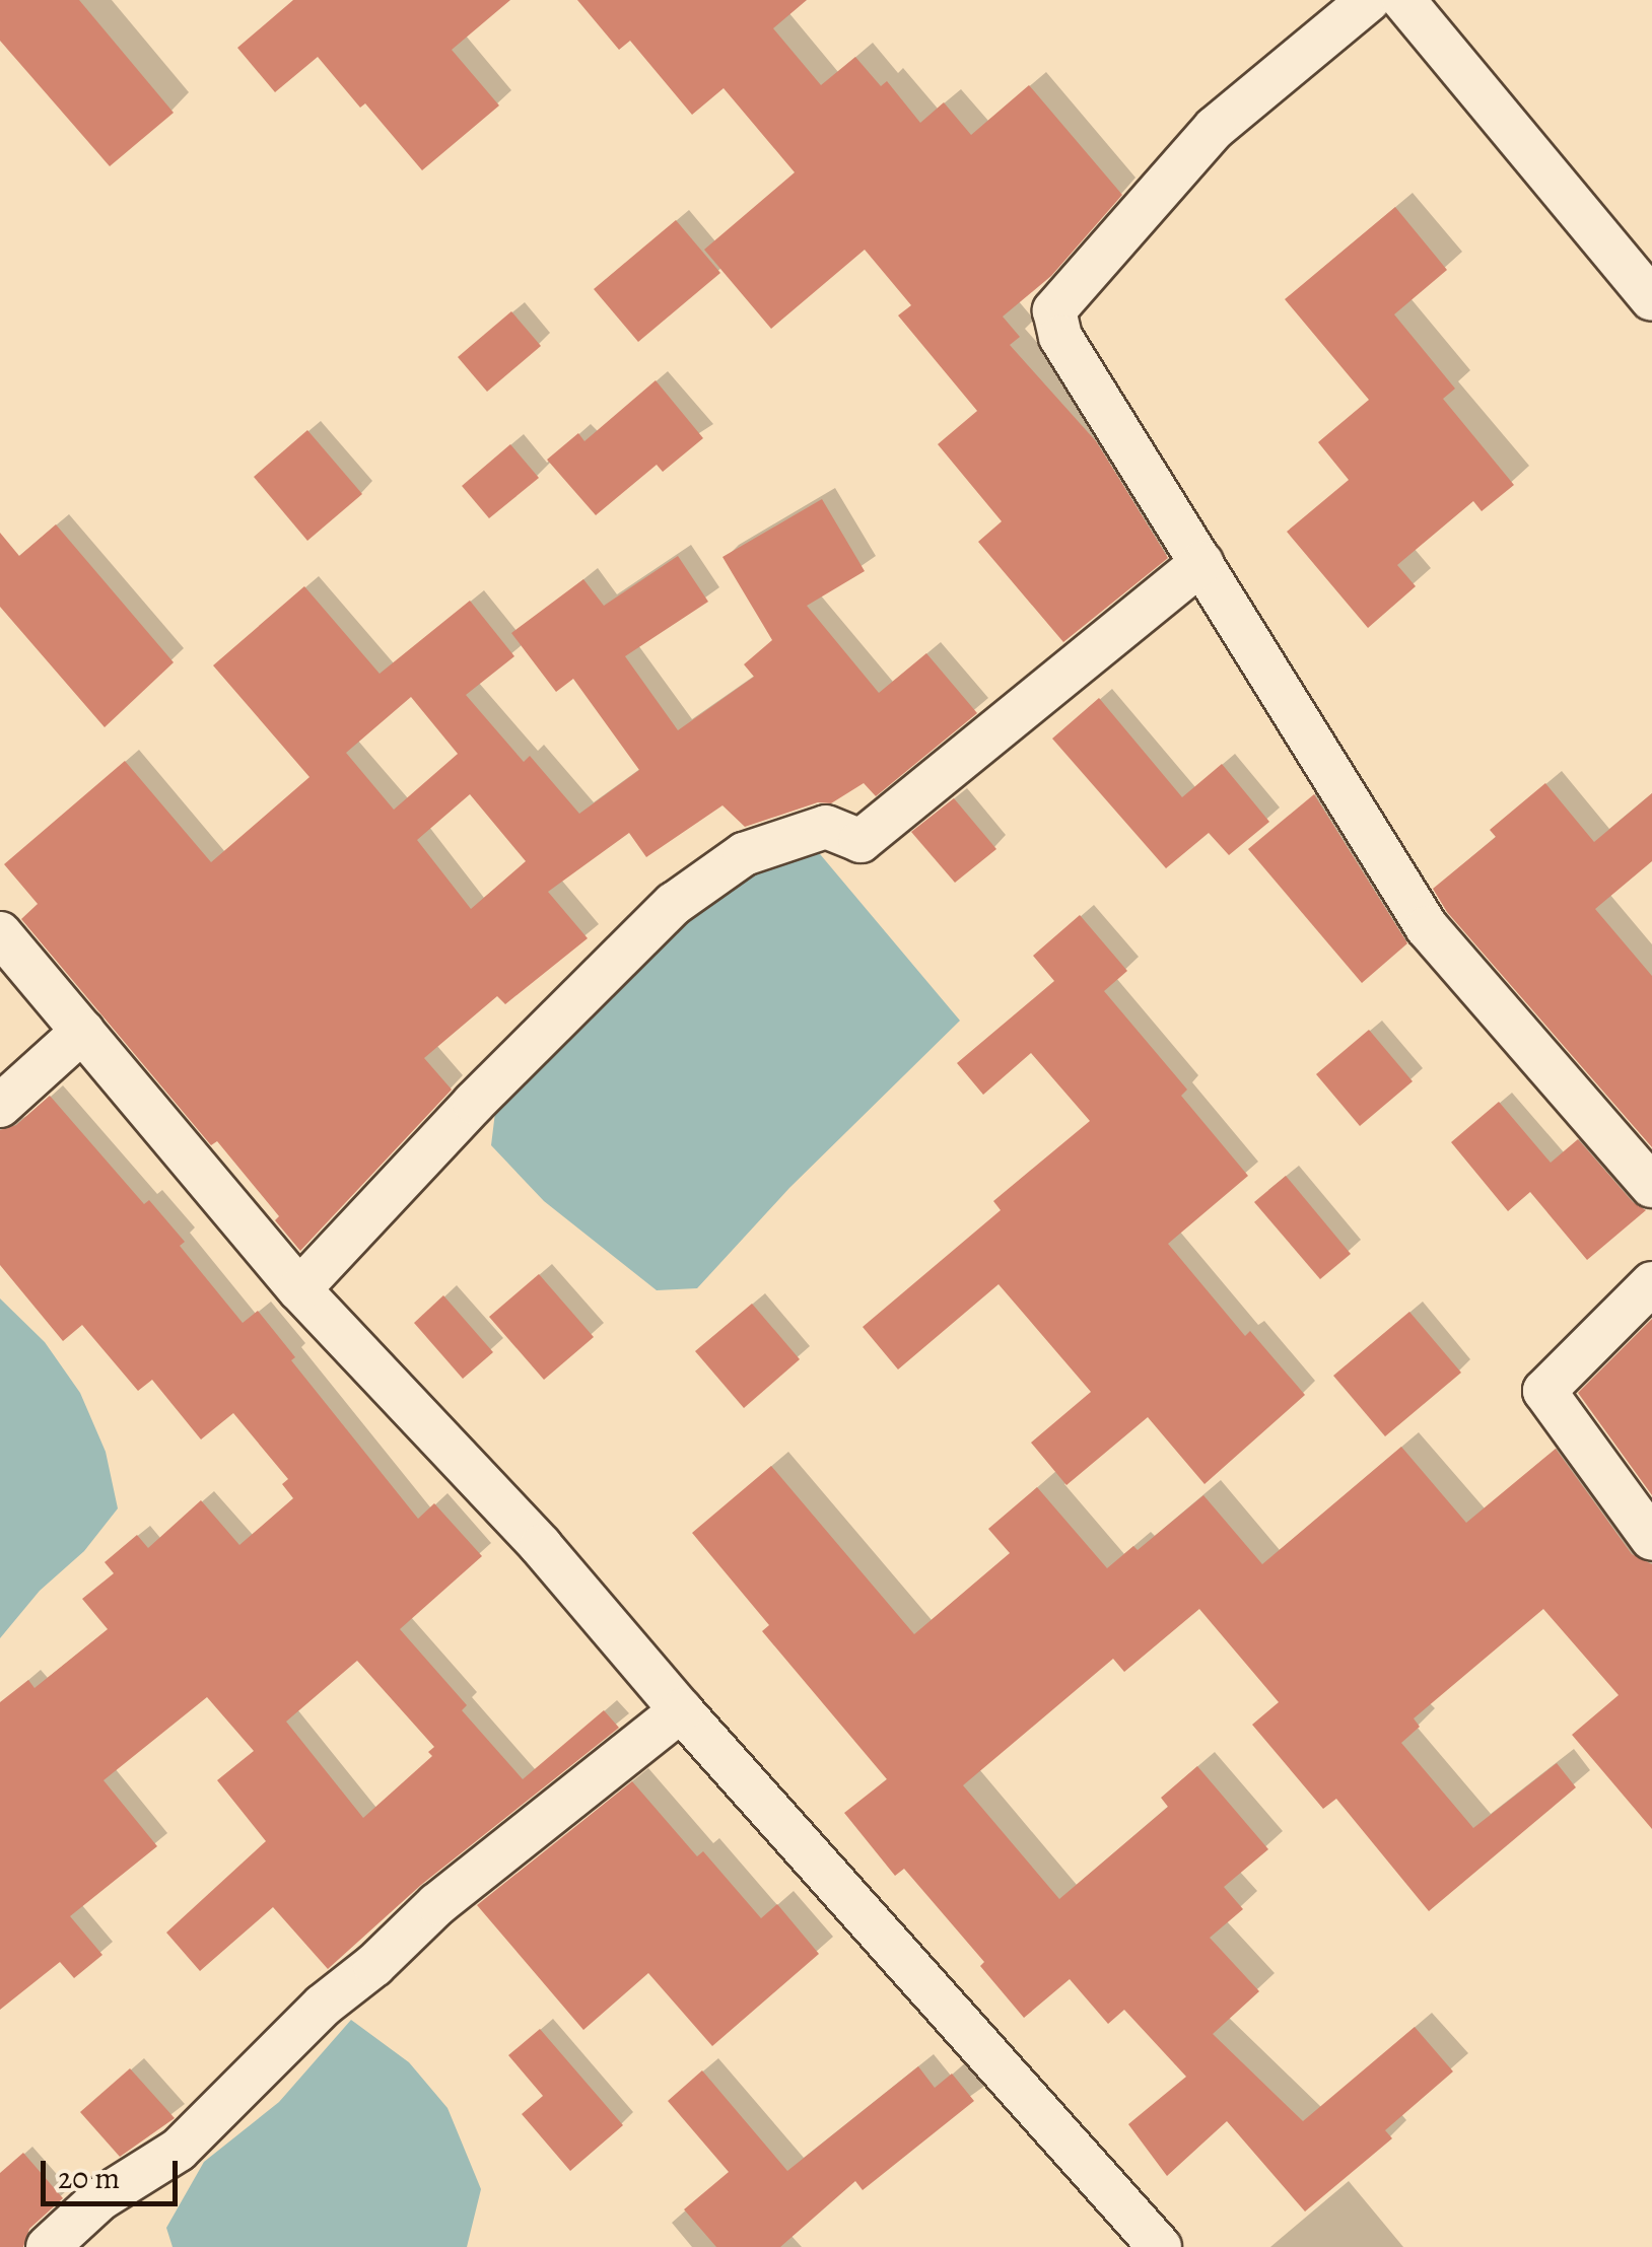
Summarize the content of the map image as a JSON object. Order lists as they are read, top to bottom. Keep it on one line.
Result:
{"scale_bar":"20 m"}
